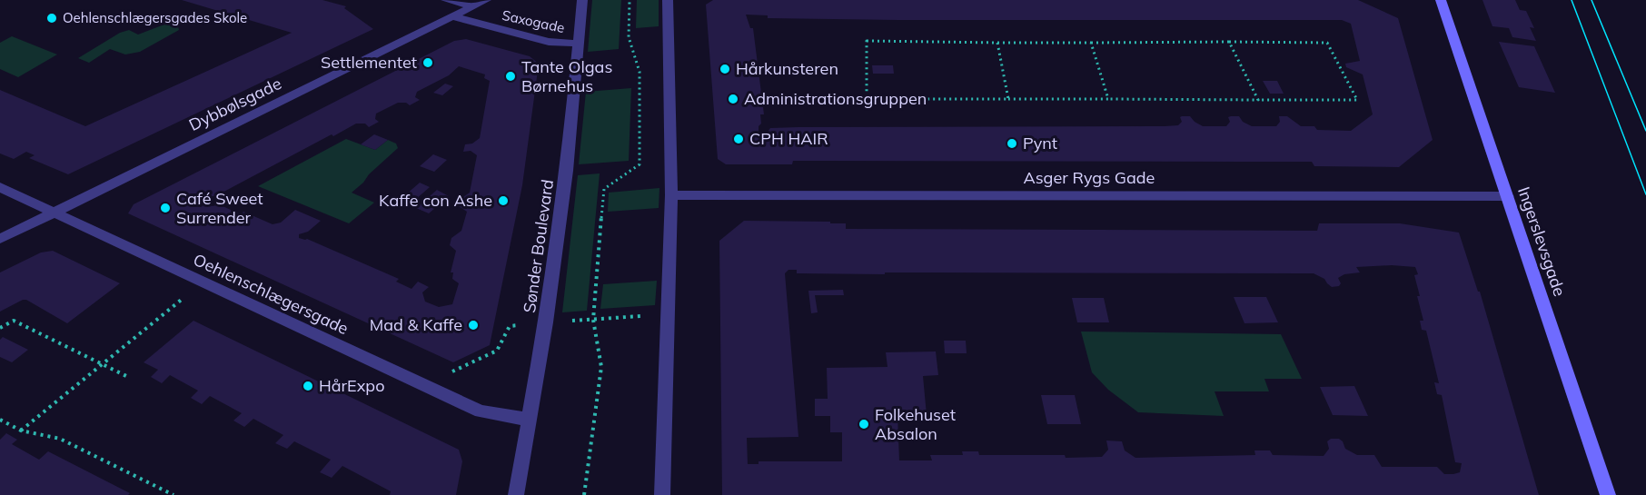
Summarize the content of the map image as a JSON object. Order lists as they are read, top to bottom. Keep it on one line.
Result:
{"streets":{"street":["Saxogade","Dybbølsgade","Asger Rygs Gade","Ingerslevsgade","Sønder Boulevard","Oehlenschlægersgade"]},"crossings":[["Saxogade","Dybbølsgade"],["Saxogade","Sønder Boulevard"],["Dybbølsgade","Oehlenschlægersgade"],["Asger Rygs Gade","Ingerslevsgade"],["Sønder Boulevard","Oehlenschlægersgade"]],"places":["Oehlenschlægersgades Skole","Settlementet","Hårkunsteren","Tante Olgas Børnehus","Administrationsgruppen","CPH HAIR","Pynt","Kaffe con Ashe","Café Sweet Surrender","Mad & Kaffe","HårExpo","Folkehuset Absalon"]}
